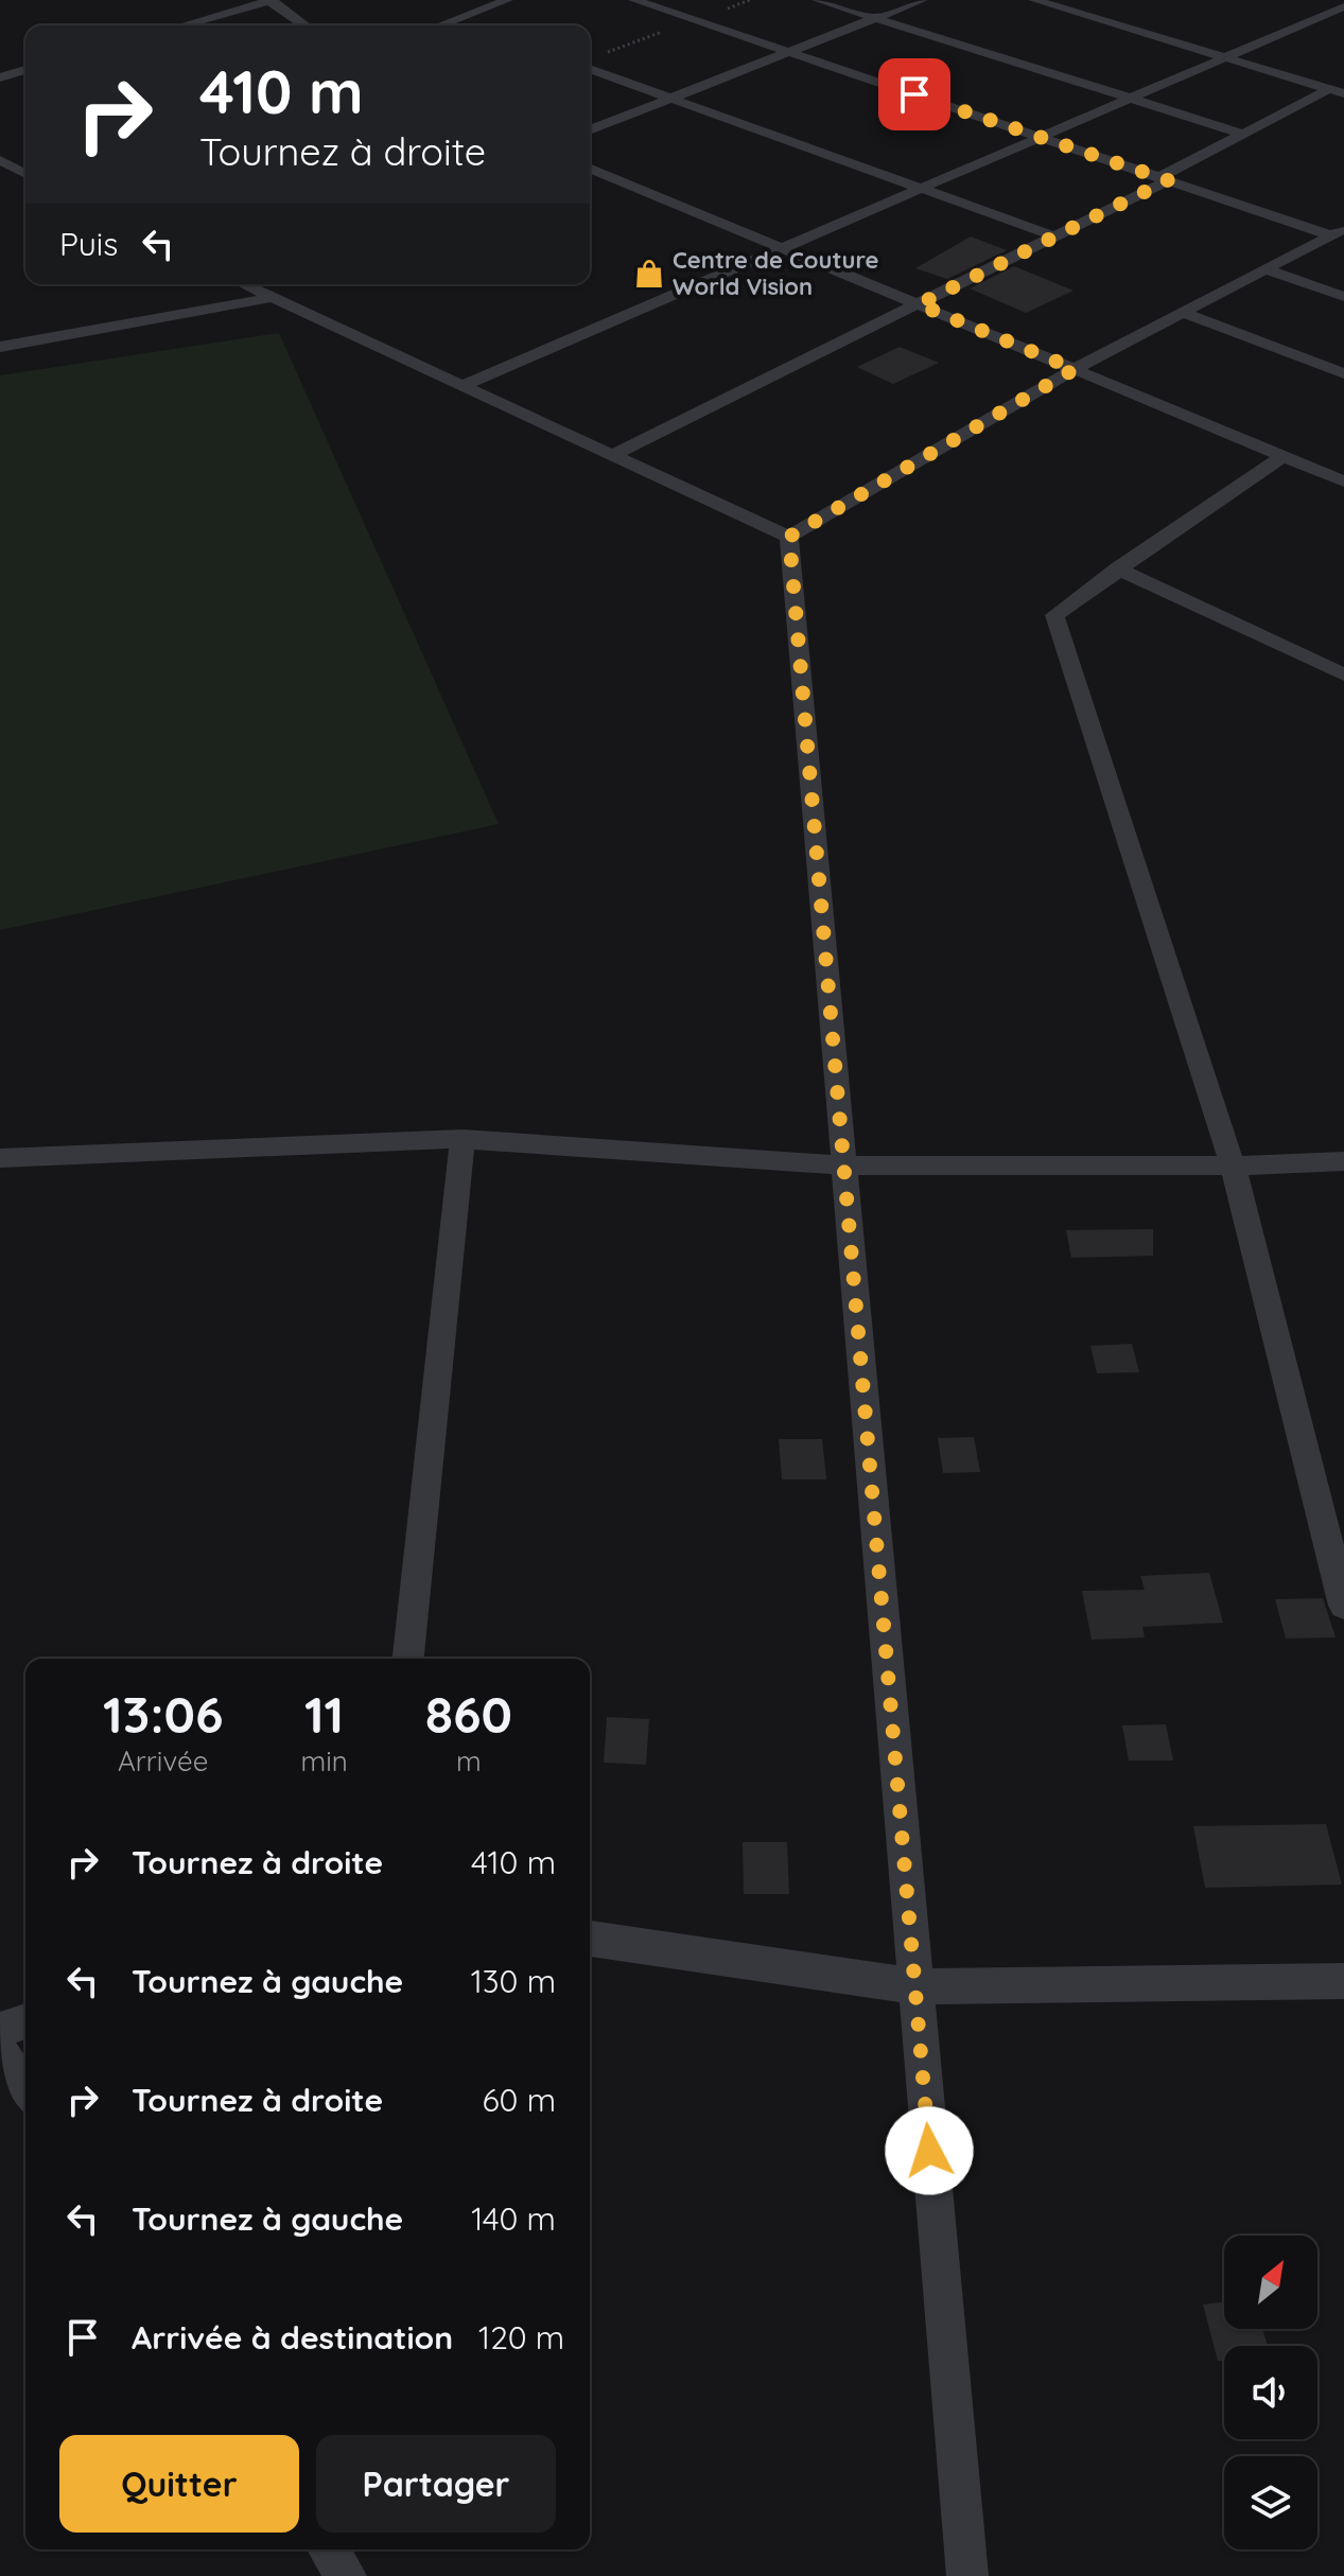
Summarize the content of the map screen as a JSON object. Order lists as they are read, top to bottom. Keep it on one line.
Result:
{"places":{"shop":["Centre de Couture World Vision"]},"north":"top right","page":{"turn":["410 m","Tournez à droite"],"then":"Puis","eta":["13:06","Arrivée","11","min","860","m"],"list":[{"name":"Tournez à droite","value":"410 m"},{"name":"Tournez à gauche","value":"130 m"},{"name":"Tournez à droite","value":"60 m"},{"name":"Tournez à gauche","value":"140 m"},{"name":"Arrivée à destination","value":"120 m"}],"buttons":["Quitter","Partager"]}}
